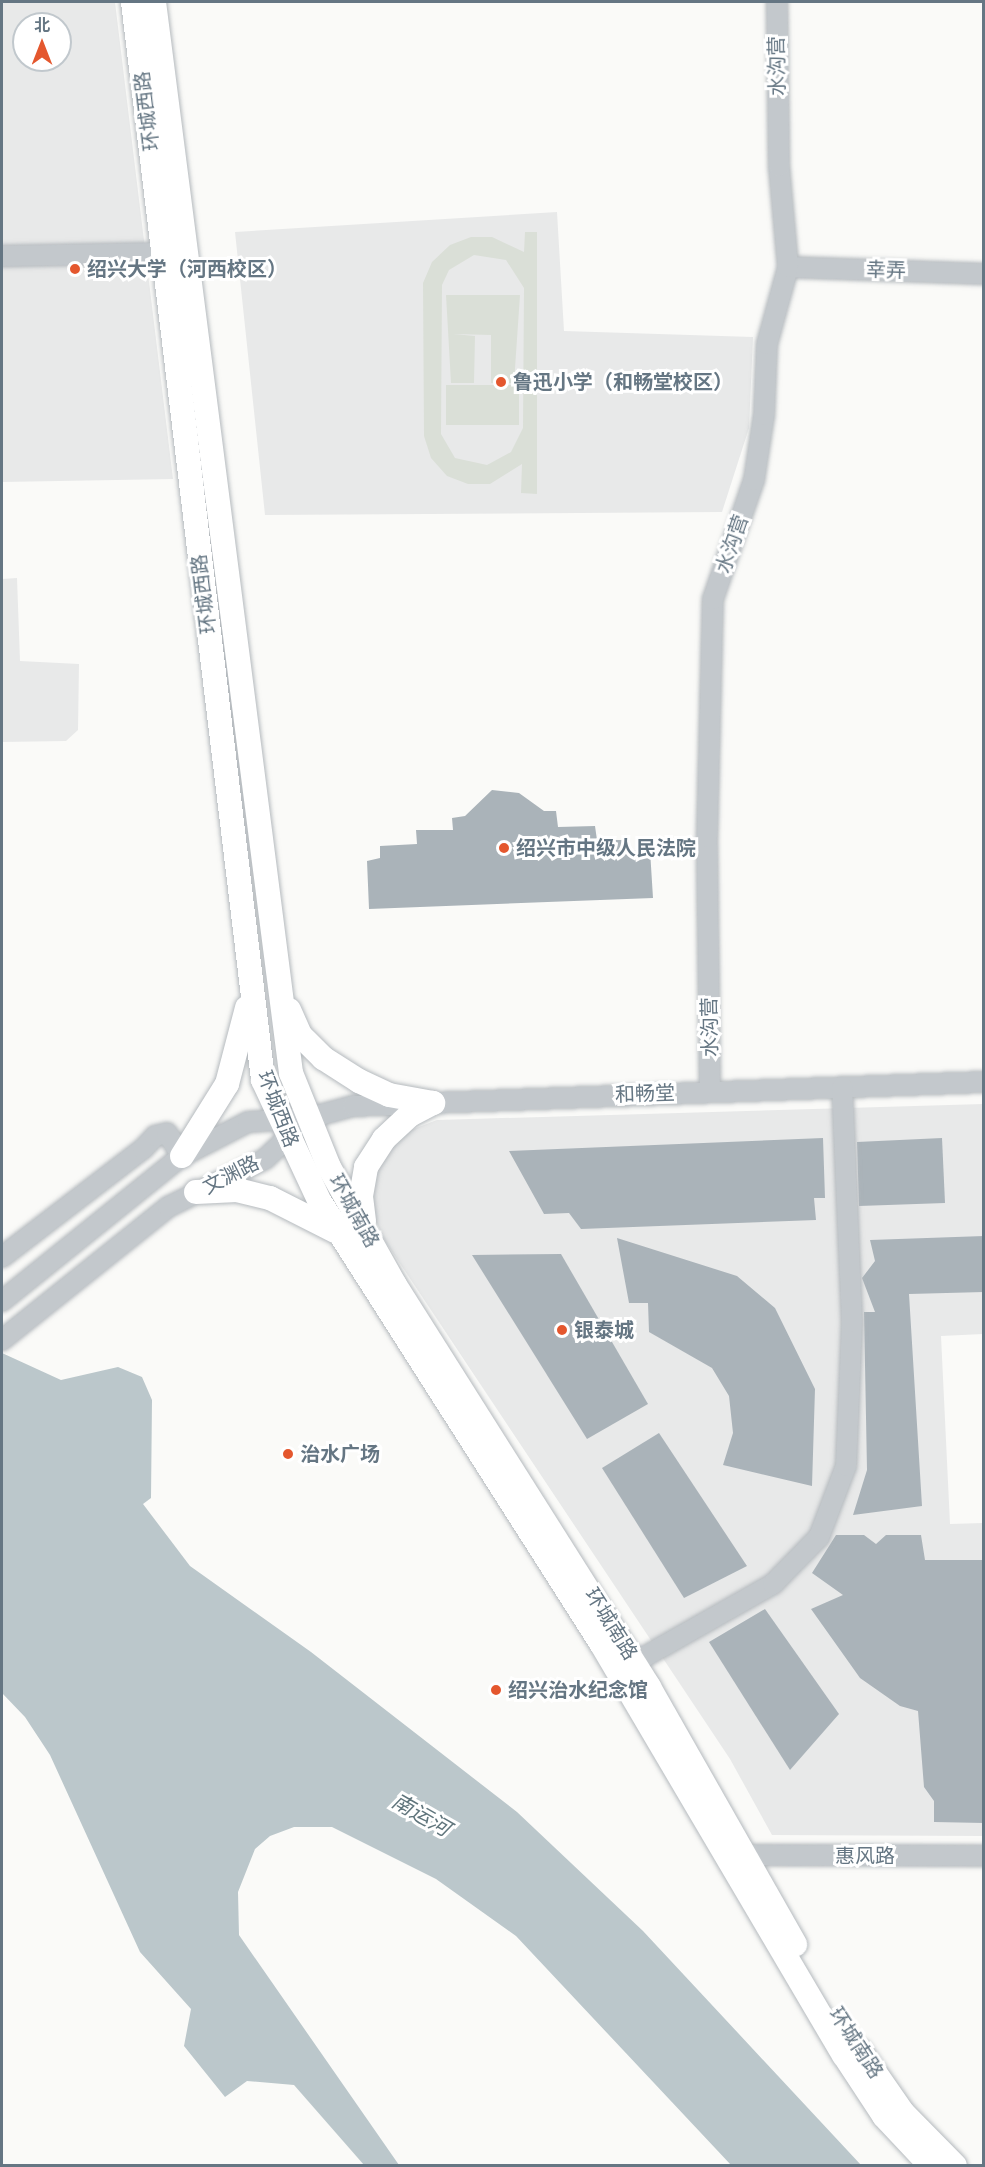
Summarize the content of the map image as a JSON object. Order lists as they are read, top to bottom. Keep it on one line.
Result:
{"streets":{"main road":["环城西路","环城南路"],"street":["水沟营","幸弄","和畅堂","文渊路","惠风路"]},"crossings":[["水沟营","幸弄"],["水沟营","和畅堂"],["环城西路","和畅堂"],["环城西路","文渊路"],["环城西路","环城南路"],["和畅堂","文渊路"],["环城南路","惠风路"]],"water":["南运河"],"places":["绍兴大学（河西校区）","鲁迅小学（和畅堂校区）","绍兴市中级人民法院","银泰城","治水广场","绍兴治水纪念馆"],"north":"top"}
